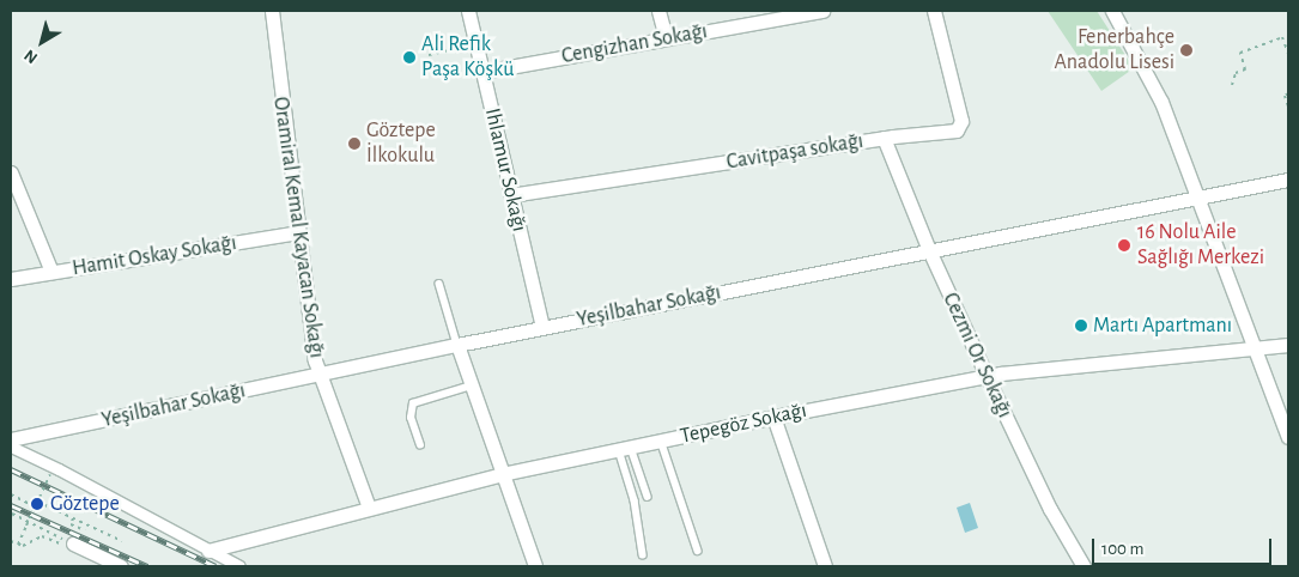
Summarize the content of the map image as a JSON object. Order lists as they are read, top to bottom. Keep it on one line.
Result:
{"streets":{"street":["Cengizhan Sokağı","Cavitpaşa sokağı","Ihlamur Sokağı","Oramiral Kemal Kayacan Sokağı","Hamit Oskay Sokağı","Yeşilbahar Sokağı","Cezmi Or Sokağı","Tepegöz Sokağı"]},"crossings":[["Cengizhan Sokağı","Ihlamur Sokağı"],["Cavitpaşa sokağı","Ihlamur Sokağı"],["Cavitpaşa sokağı","Cezmi Or Sokağı"],["Ihlamur Sokağı","Yeşilbahar Sokağı"],["Oramiral Kemal Kayacan Sokağı","Hamit Oskay Sokağı"],["Oramiral Kemal Kayacan Sokağı","Yeşilbahar Sokağı"],["Oramiral Kemal Kayacan Sokağı","Tepegöz Sokağı"],["Yeşilbahar Sokağı","Cezmi Or Sokağı"],["Cezmi Or Sokağı","Tepegöz Sokağı"]],"places":["Fenerbahçe Anadolu Lisesi","Ali Refik Paşa Köşkü","Göztepe İlkokulu","16 Nolu Aile Sağlığı Merkezi","Martı Apartmanı","Göztepe"],"scale_bar":"100 m","north":"bottom left"}
